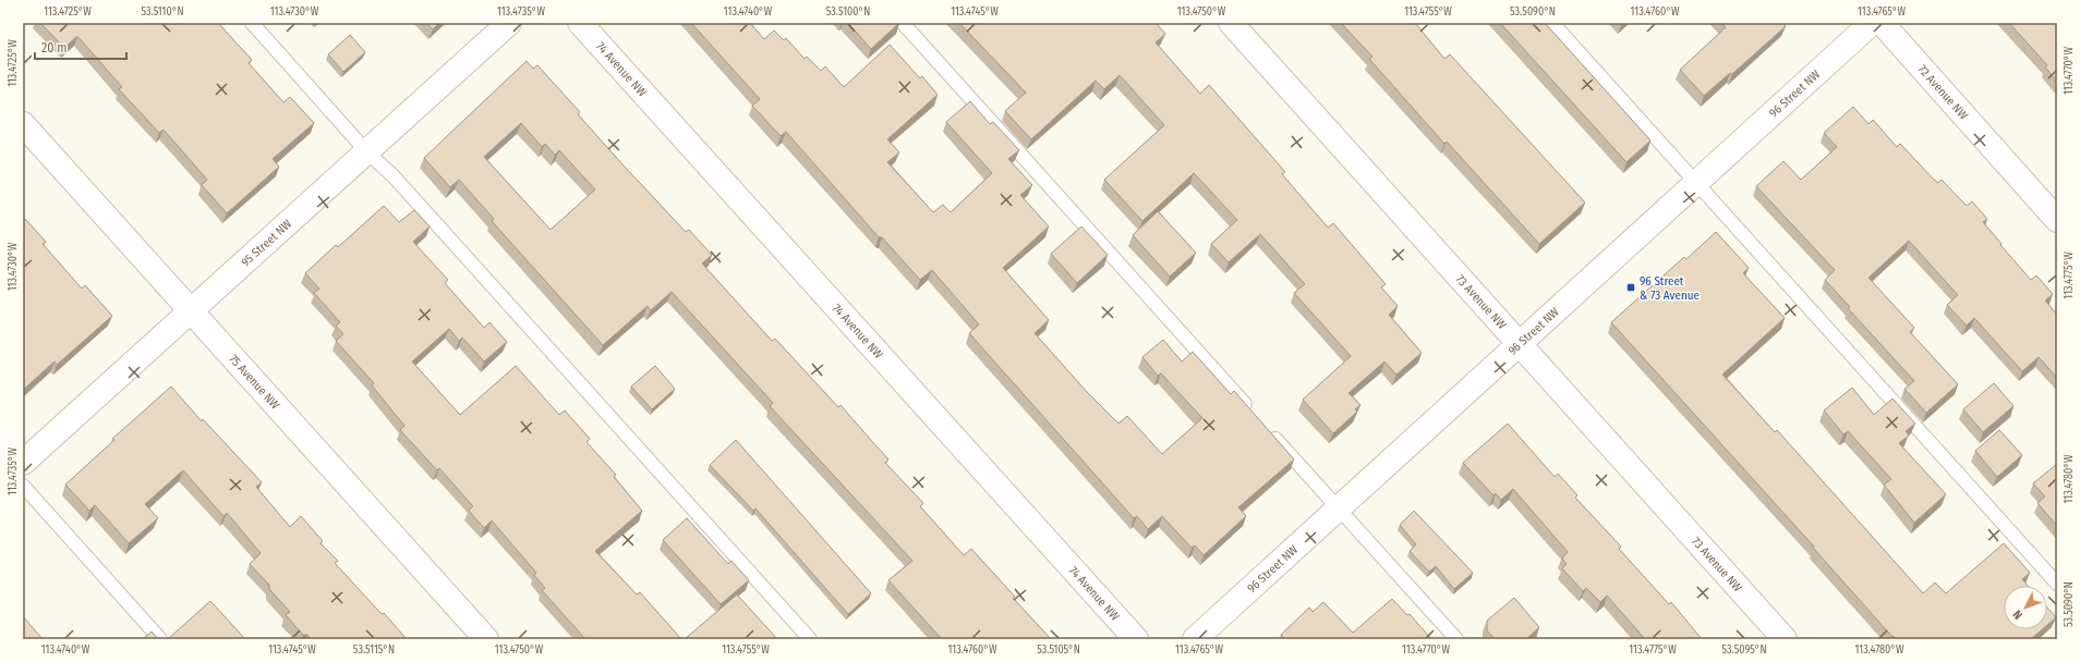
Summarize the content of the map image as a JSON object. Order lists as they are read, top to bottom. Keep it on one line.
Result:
{"streets":{"street":["74 Avenue NW","72 Avenue NW","96 Street NW","95 Street NW","73 Avenue NW","75 Avenue NW"]},"crossings":[["96 Street NW","73 Avenue NW"],["95 Street NW","75 Avenue NW"]],"places":{"transit":["96 Street & 73 Avenue"]},"scale_bar":"20 m","north":"bottom left","coordinates":["113.4725°W","53.5110°N","113.4730°W","113.4735°W","113.4740°W","53.5100°N","113.4745°W","113.4750°W","113.4755°W","53.5090°N","113.4760°W","113.4765°W","113.4770°W","113.4775°W","113.4780°W","53.5115°N","53.5105°N","53.5095°N"]}
